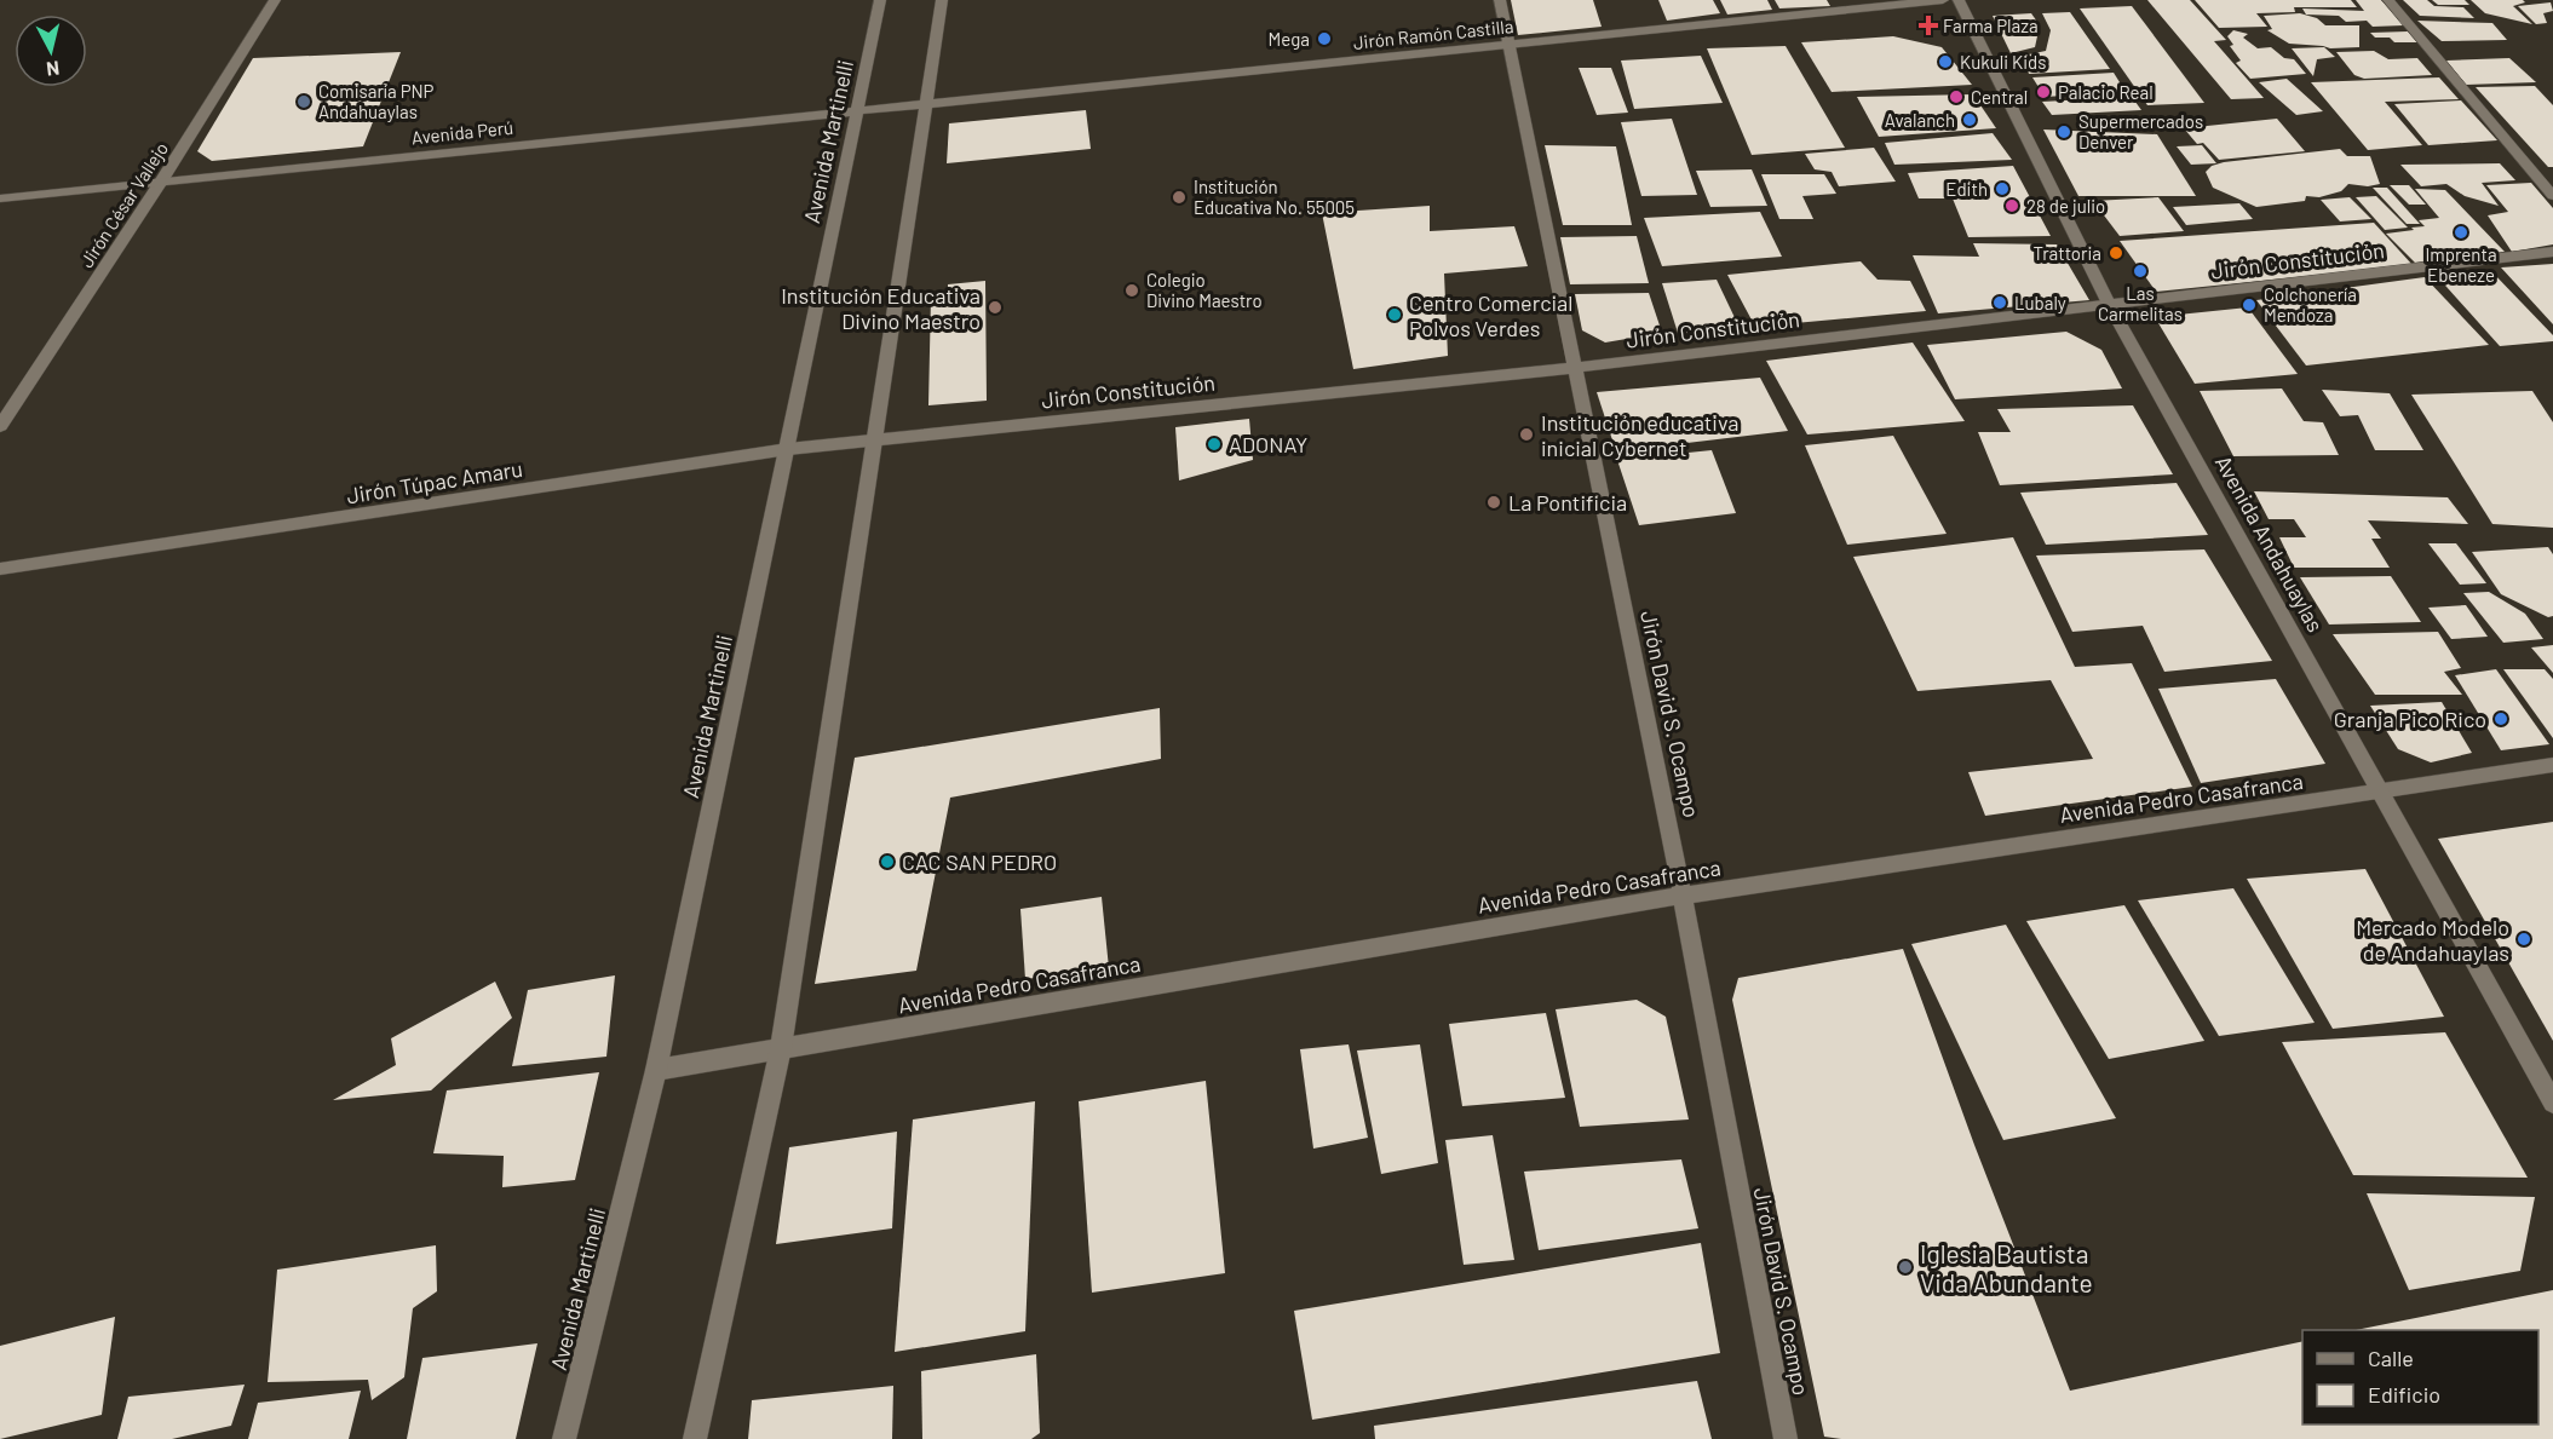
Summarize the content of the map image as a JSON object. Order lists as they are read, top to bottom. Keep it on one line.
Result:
{"streets":{"street":["Jirón Ramón Castilla","Avenida Perú","Avenida Martinelli","Jirón César Vallejo","Jirón Constitución","Jirón Túpac Amaru","Avenida Andahuaylas","Jirón David S. Ocampo","Avenida Pedro Casafranca"]},"crossings":[["Jirón Ramón Castilla","Avenida Perú"],["Jirón Ramón Castilla","Jirón David S. Ocampo"],["Avenida Perú","Avenida Martinelli"],["Avenida Perú","Jirón César Vallejo"],["Avenida Martinelli","Jirón Túpac Amaru"],["Avenida Martinelli","Avenida Pedro Casafranca"],["Jirón Constitución","Jirón Túpac Amaru"],["Jirón Constitución","Avenida Andahuaylas"],["Jirón Constitución","Jirón David S. Ocampo"],["Avenida Andahuaylas","Avenida Pedro Casafranca"],["Jirón David S. Ocampo","Avenida Pedro Casafranca"]],"places":{"health":["Farma Plaza"],"other":["Mega","Kukuli Kids","Palacio Real","Central","Comisaría PNP Andahuaylas","Avalanch","Supermercados Denver","Edith","Institución Educativa No. 55005","28 de julio","Imprenta Ebeneze","Trattoria","Las Carmelitas","Colegio Divino Maestro","Lubaly","Colchonería Mendoza","Institución Educativa Divino Maestro","Centro Comercial Polvos Verdes","Institución educativa inicial Cybernet","ADONAY","La Pontificia","Granja Pico Rico","CAC SAN PEDRO","Mercado Modelo de Andahuaylas","Iglesia Bautista Vida Abundante"]},"legend":["Calle","Edificio"],"north":"bottom"}
